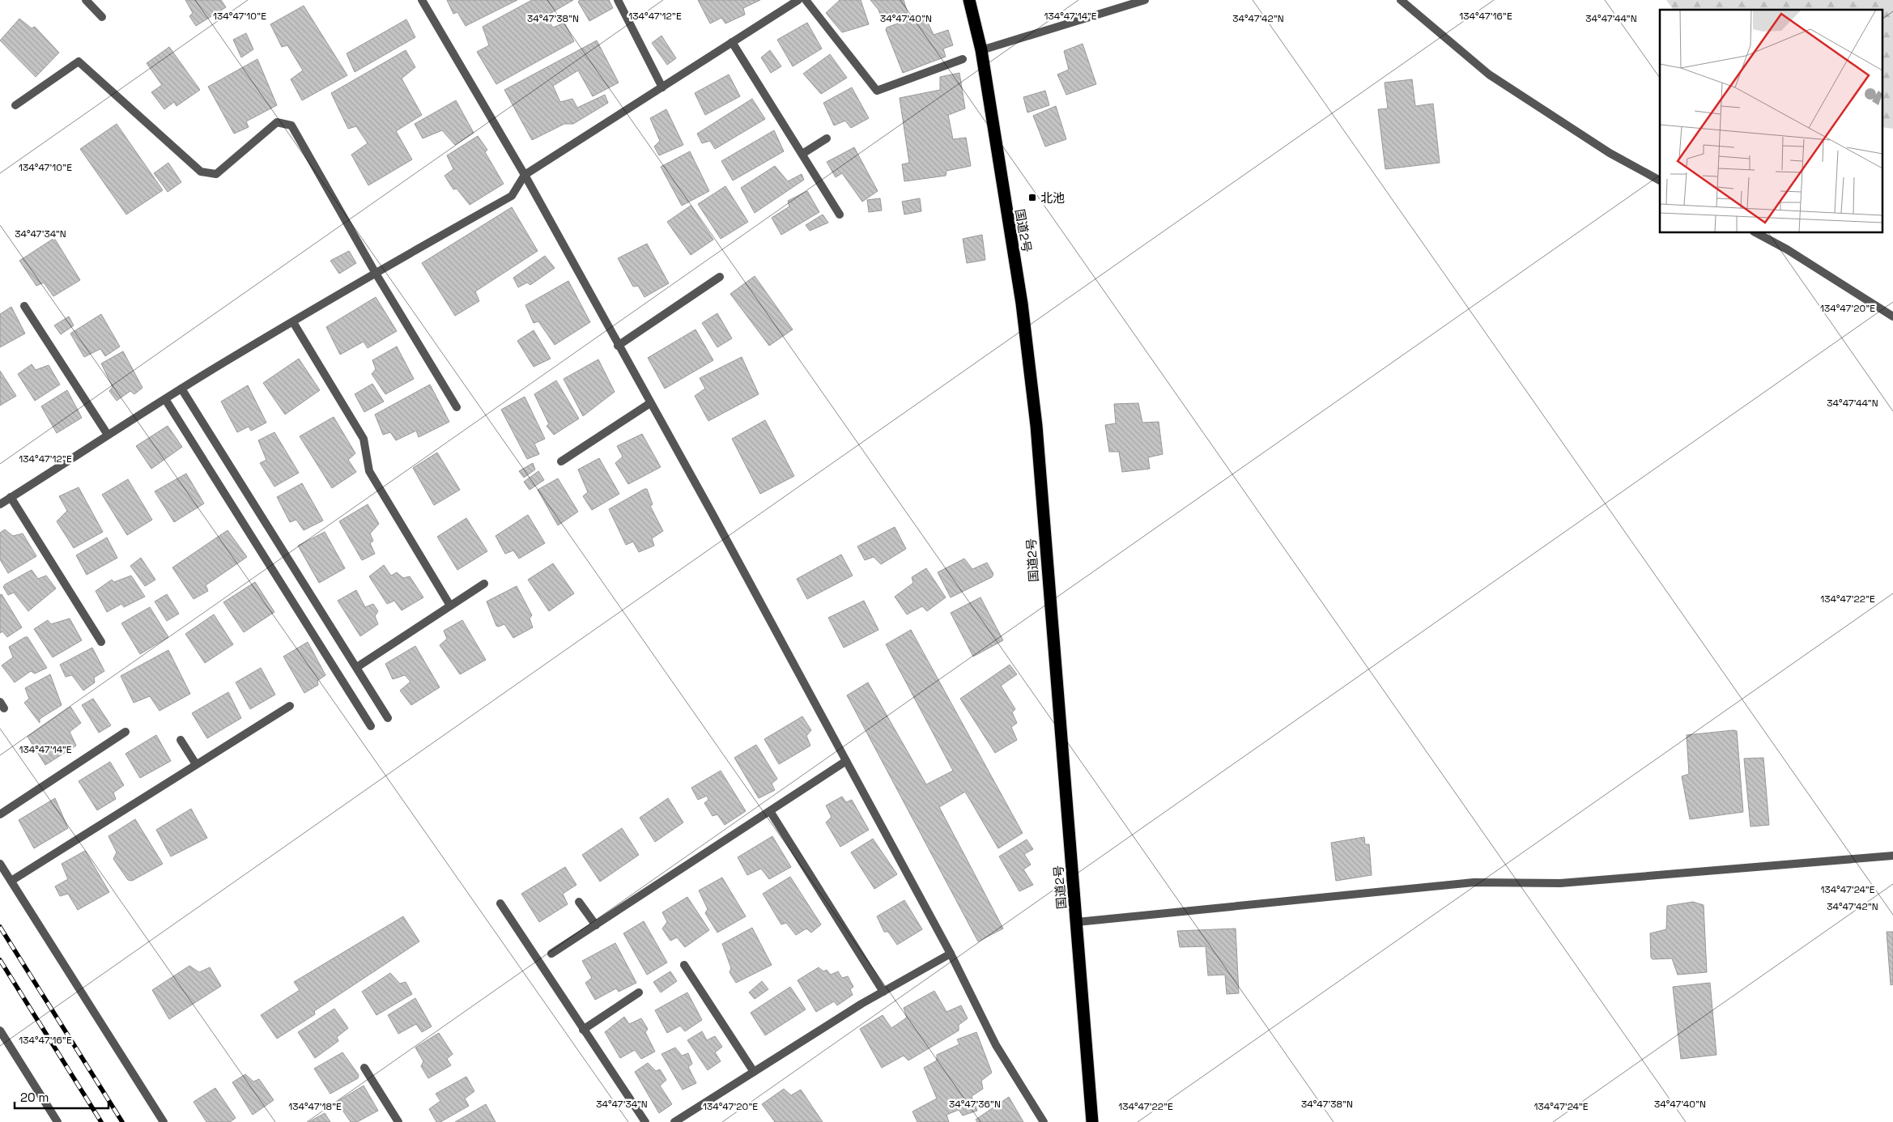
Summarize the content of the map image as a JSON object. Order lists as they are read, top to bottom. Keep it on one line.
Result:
{"streets":{"highway":["国道2号"]},"places":{"transit":["北池"]},"scale_bar":"20 m","coordinates":["134°47'10\"E","134°47'16\"E","134°47'12\"E","134°47'14\"E","34°47'38\"N","34°47'40\"N","34°47'42\"N","34°47'44\"N","34°47'34\"N","134°47'20\"E","134°47'22\"E","134°47'24\"E","34°47'36\"N","134°47'18\"E"]}
